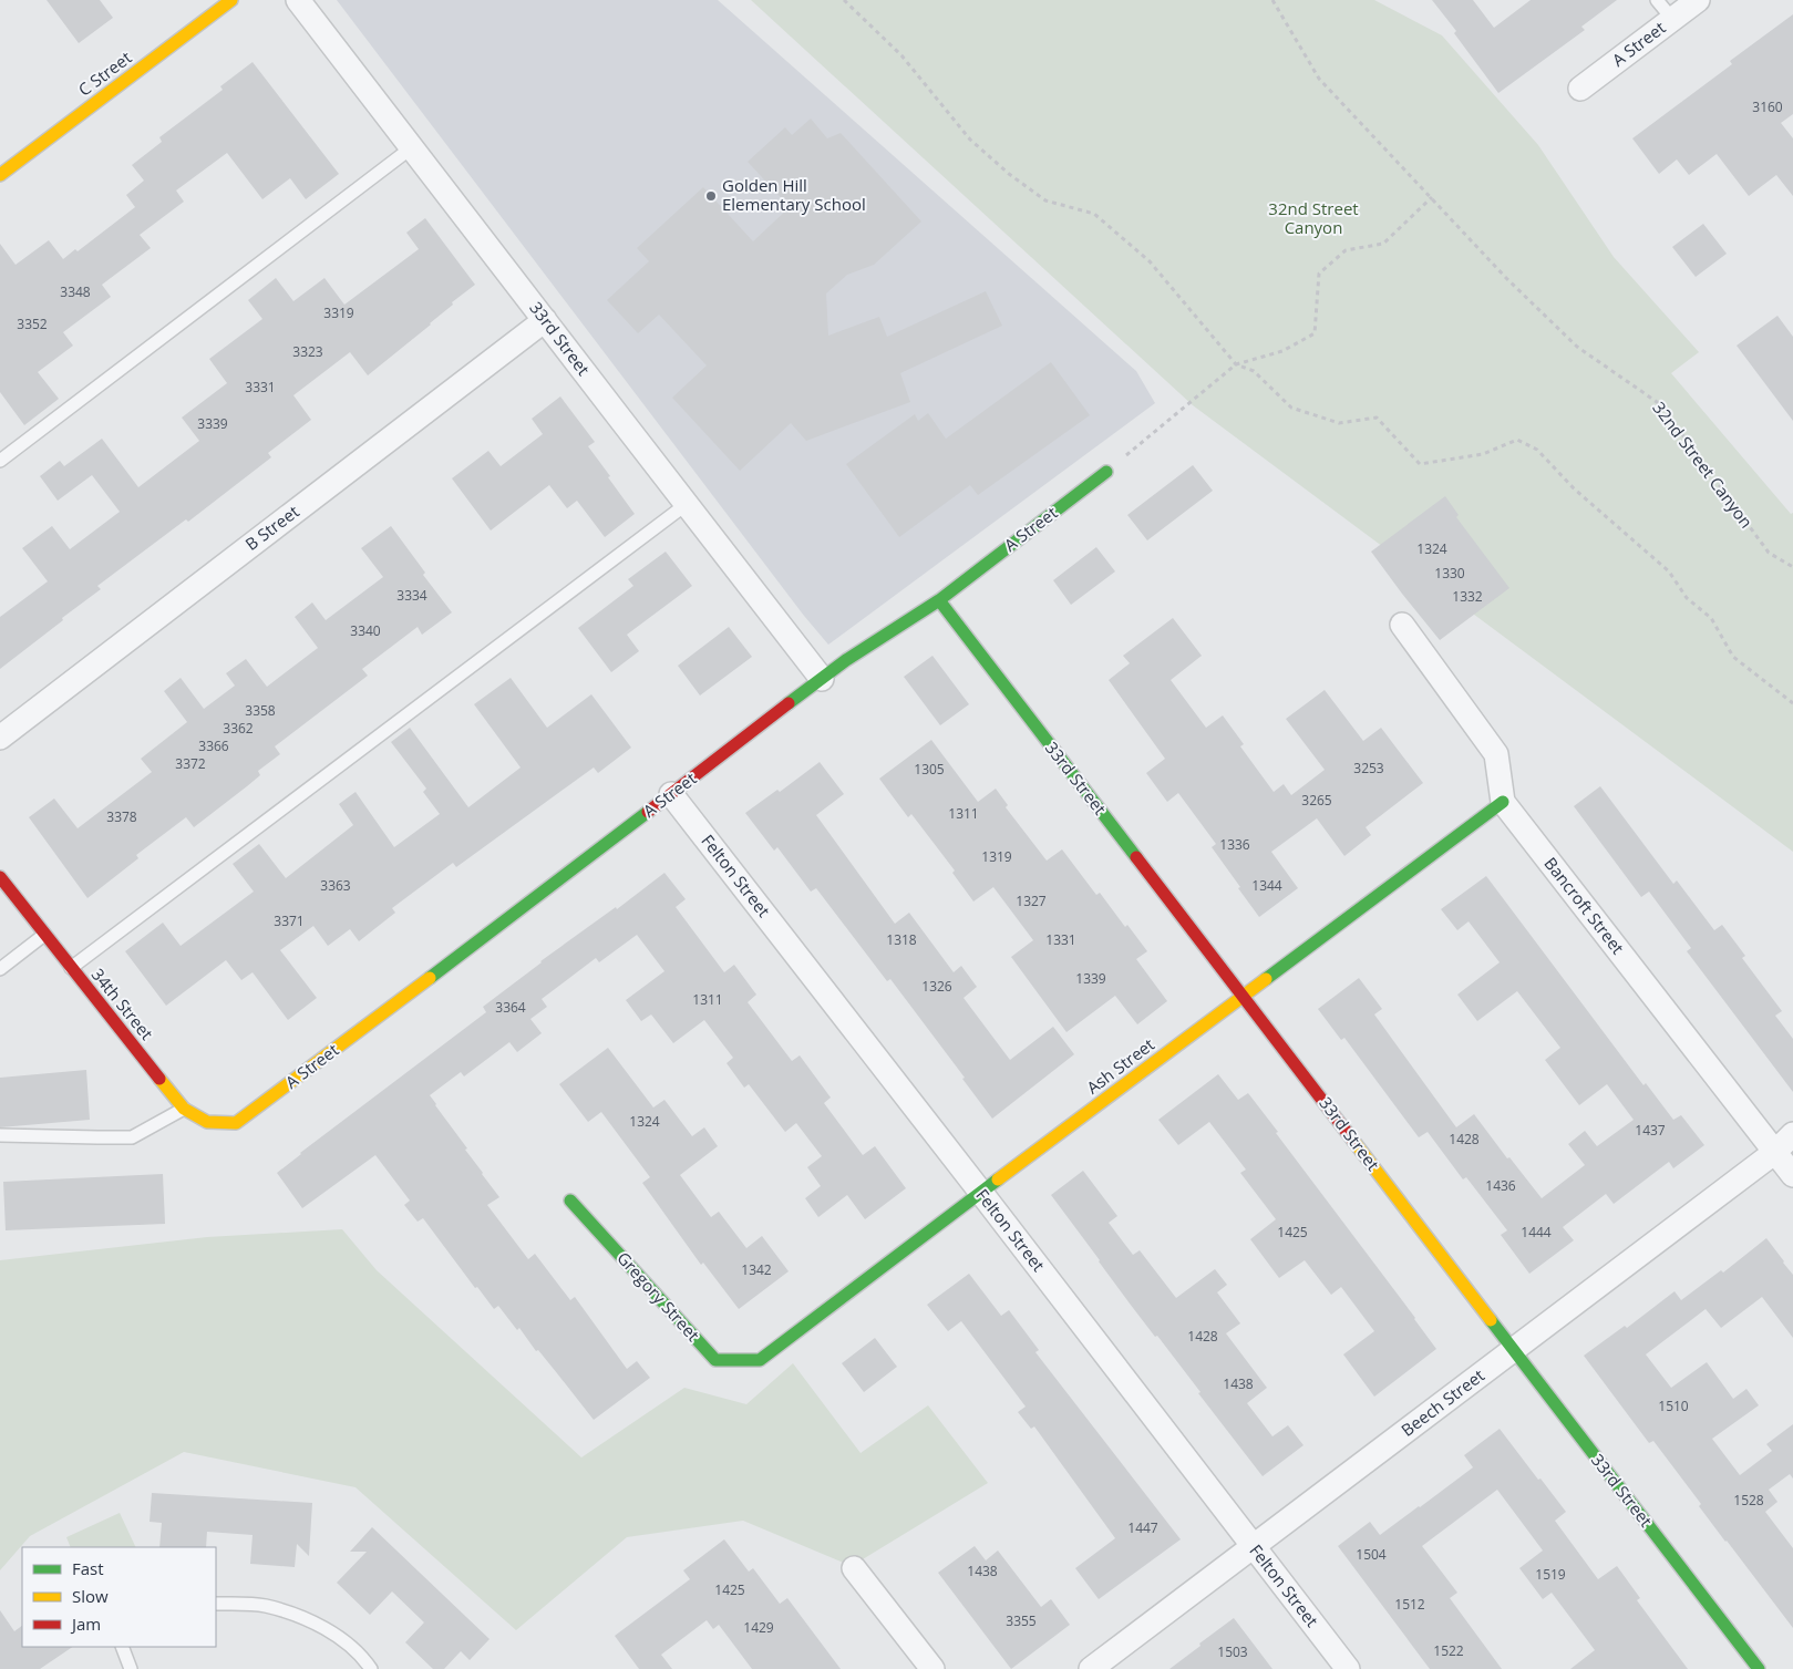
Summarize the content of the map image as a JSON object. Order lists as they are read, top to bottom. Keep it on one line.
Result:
{"streets":{"street":["A Street","C Street","33rd Street","B Street","Felton Street","Bancroft Street","34th Street","Ash Street","Gregory Street","Beech Street"],"path":["32nd Street Canyon"]},"crossings":[["A Street","33rd Street"],["A Street","Felton Street"],["A Street","34th Street"],["33rd Street","B Street"],["33rd Street","Ash Street"],["33rd Street","Beech Street"],["Felton Street","Ash Street"],["Felton Street","Beech Street"],["Bancroft Street","Ash Street"],["Bancroft Street","Beech Street"],["Ash Street","Gregory Street"]],"parks":["32nd Street Canyon"],"places":["Golden Hill Elementary School"],"house_numbers":["3160","3348","3319","3352","3323","3331","3339","1324","1330","3334","1332","3340","3358","3362","3366","3372","3253","1305","3265","1311","3378","1336","1319","3363","1344","1327","3371","1318","1331","1339","1326","1311","3364","1324","1437","1428","1436","1425","1444","1342","1428","1438","1510","1528","1447","1504","1438","1519","1425","1512","3355","1429","1522","1503"],"legend":["Fast","Slow","Jam"]}
